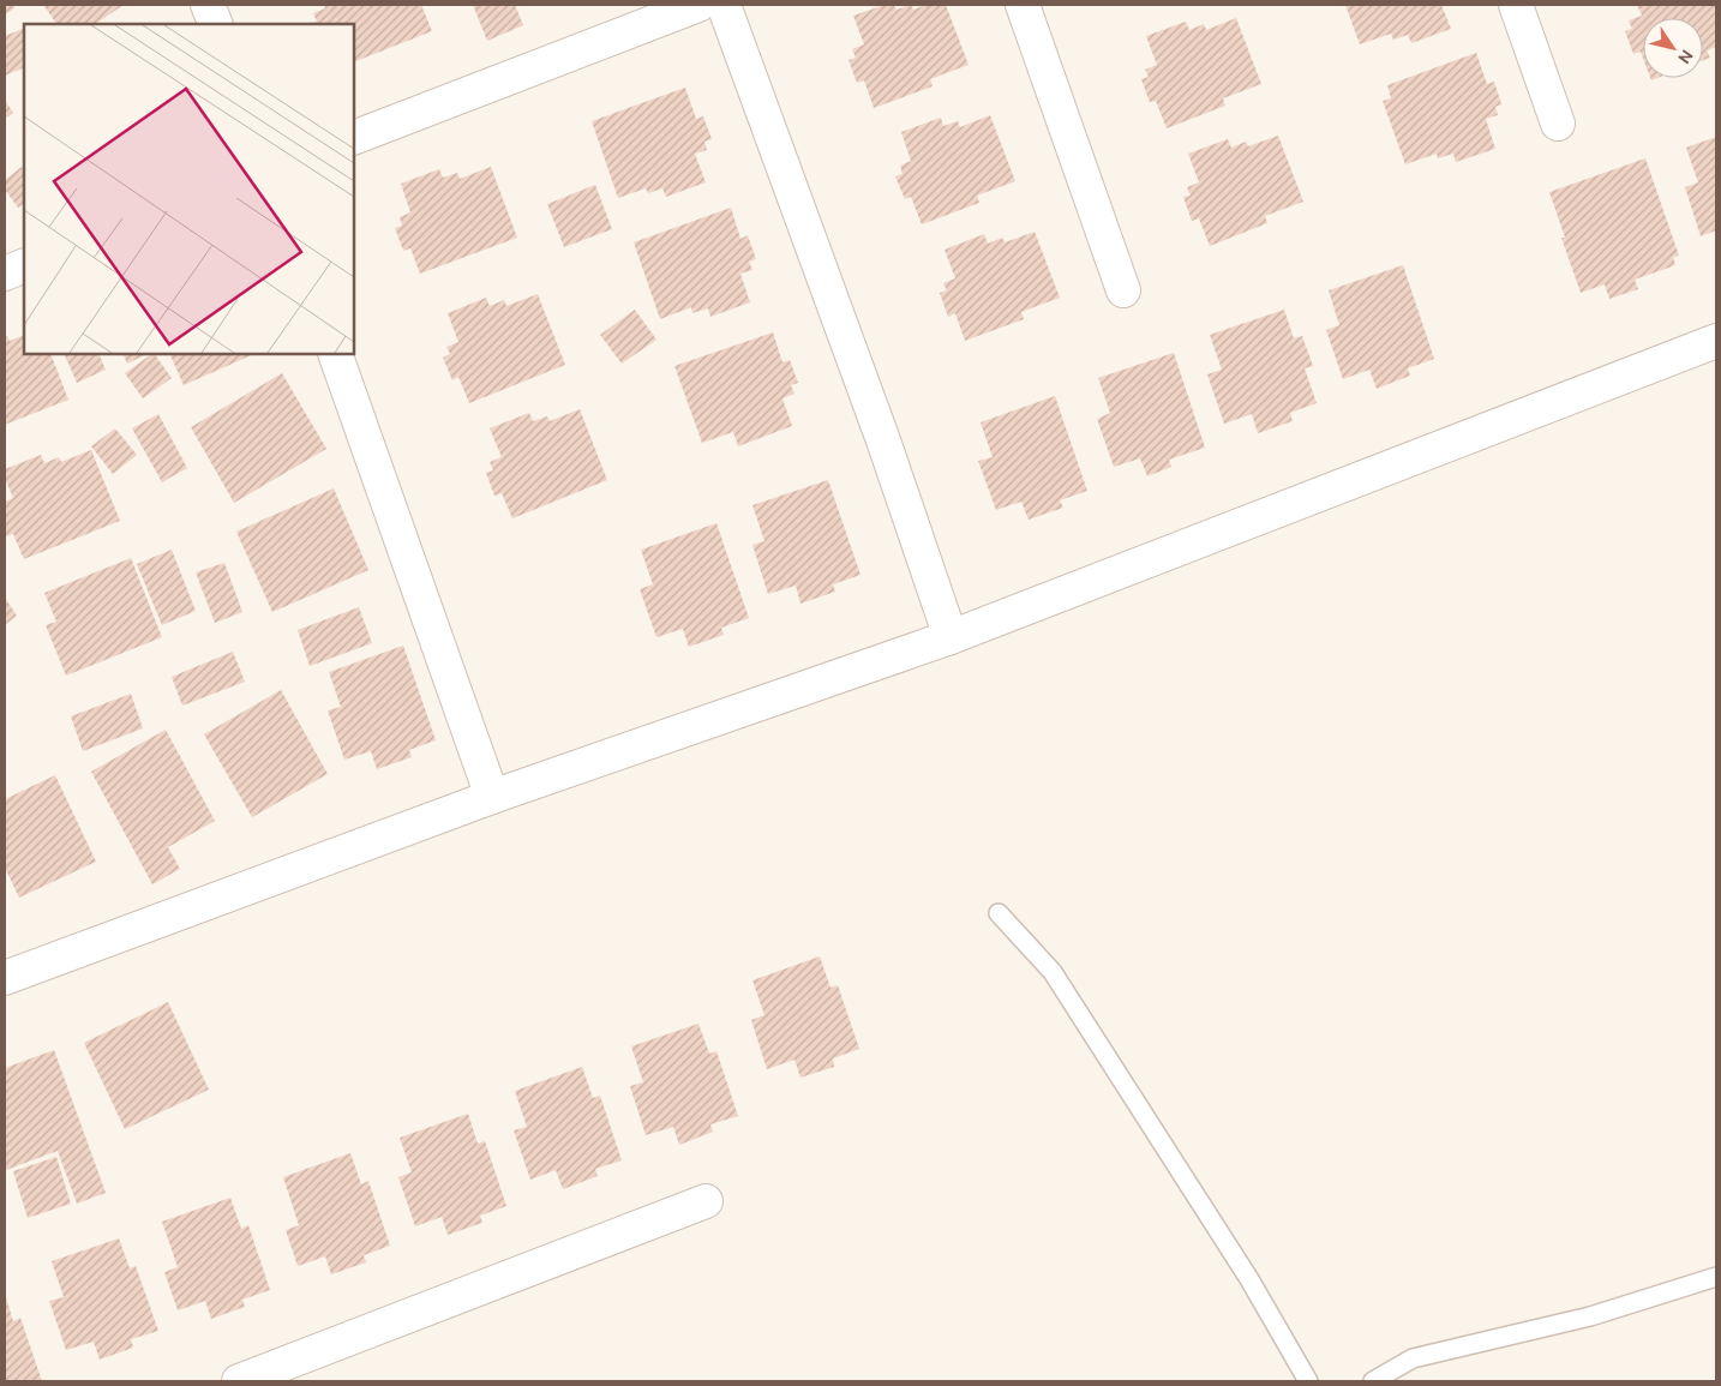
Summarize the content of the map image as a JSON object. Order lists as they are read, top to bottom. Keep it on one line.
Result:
{"north":"bottom right"}
